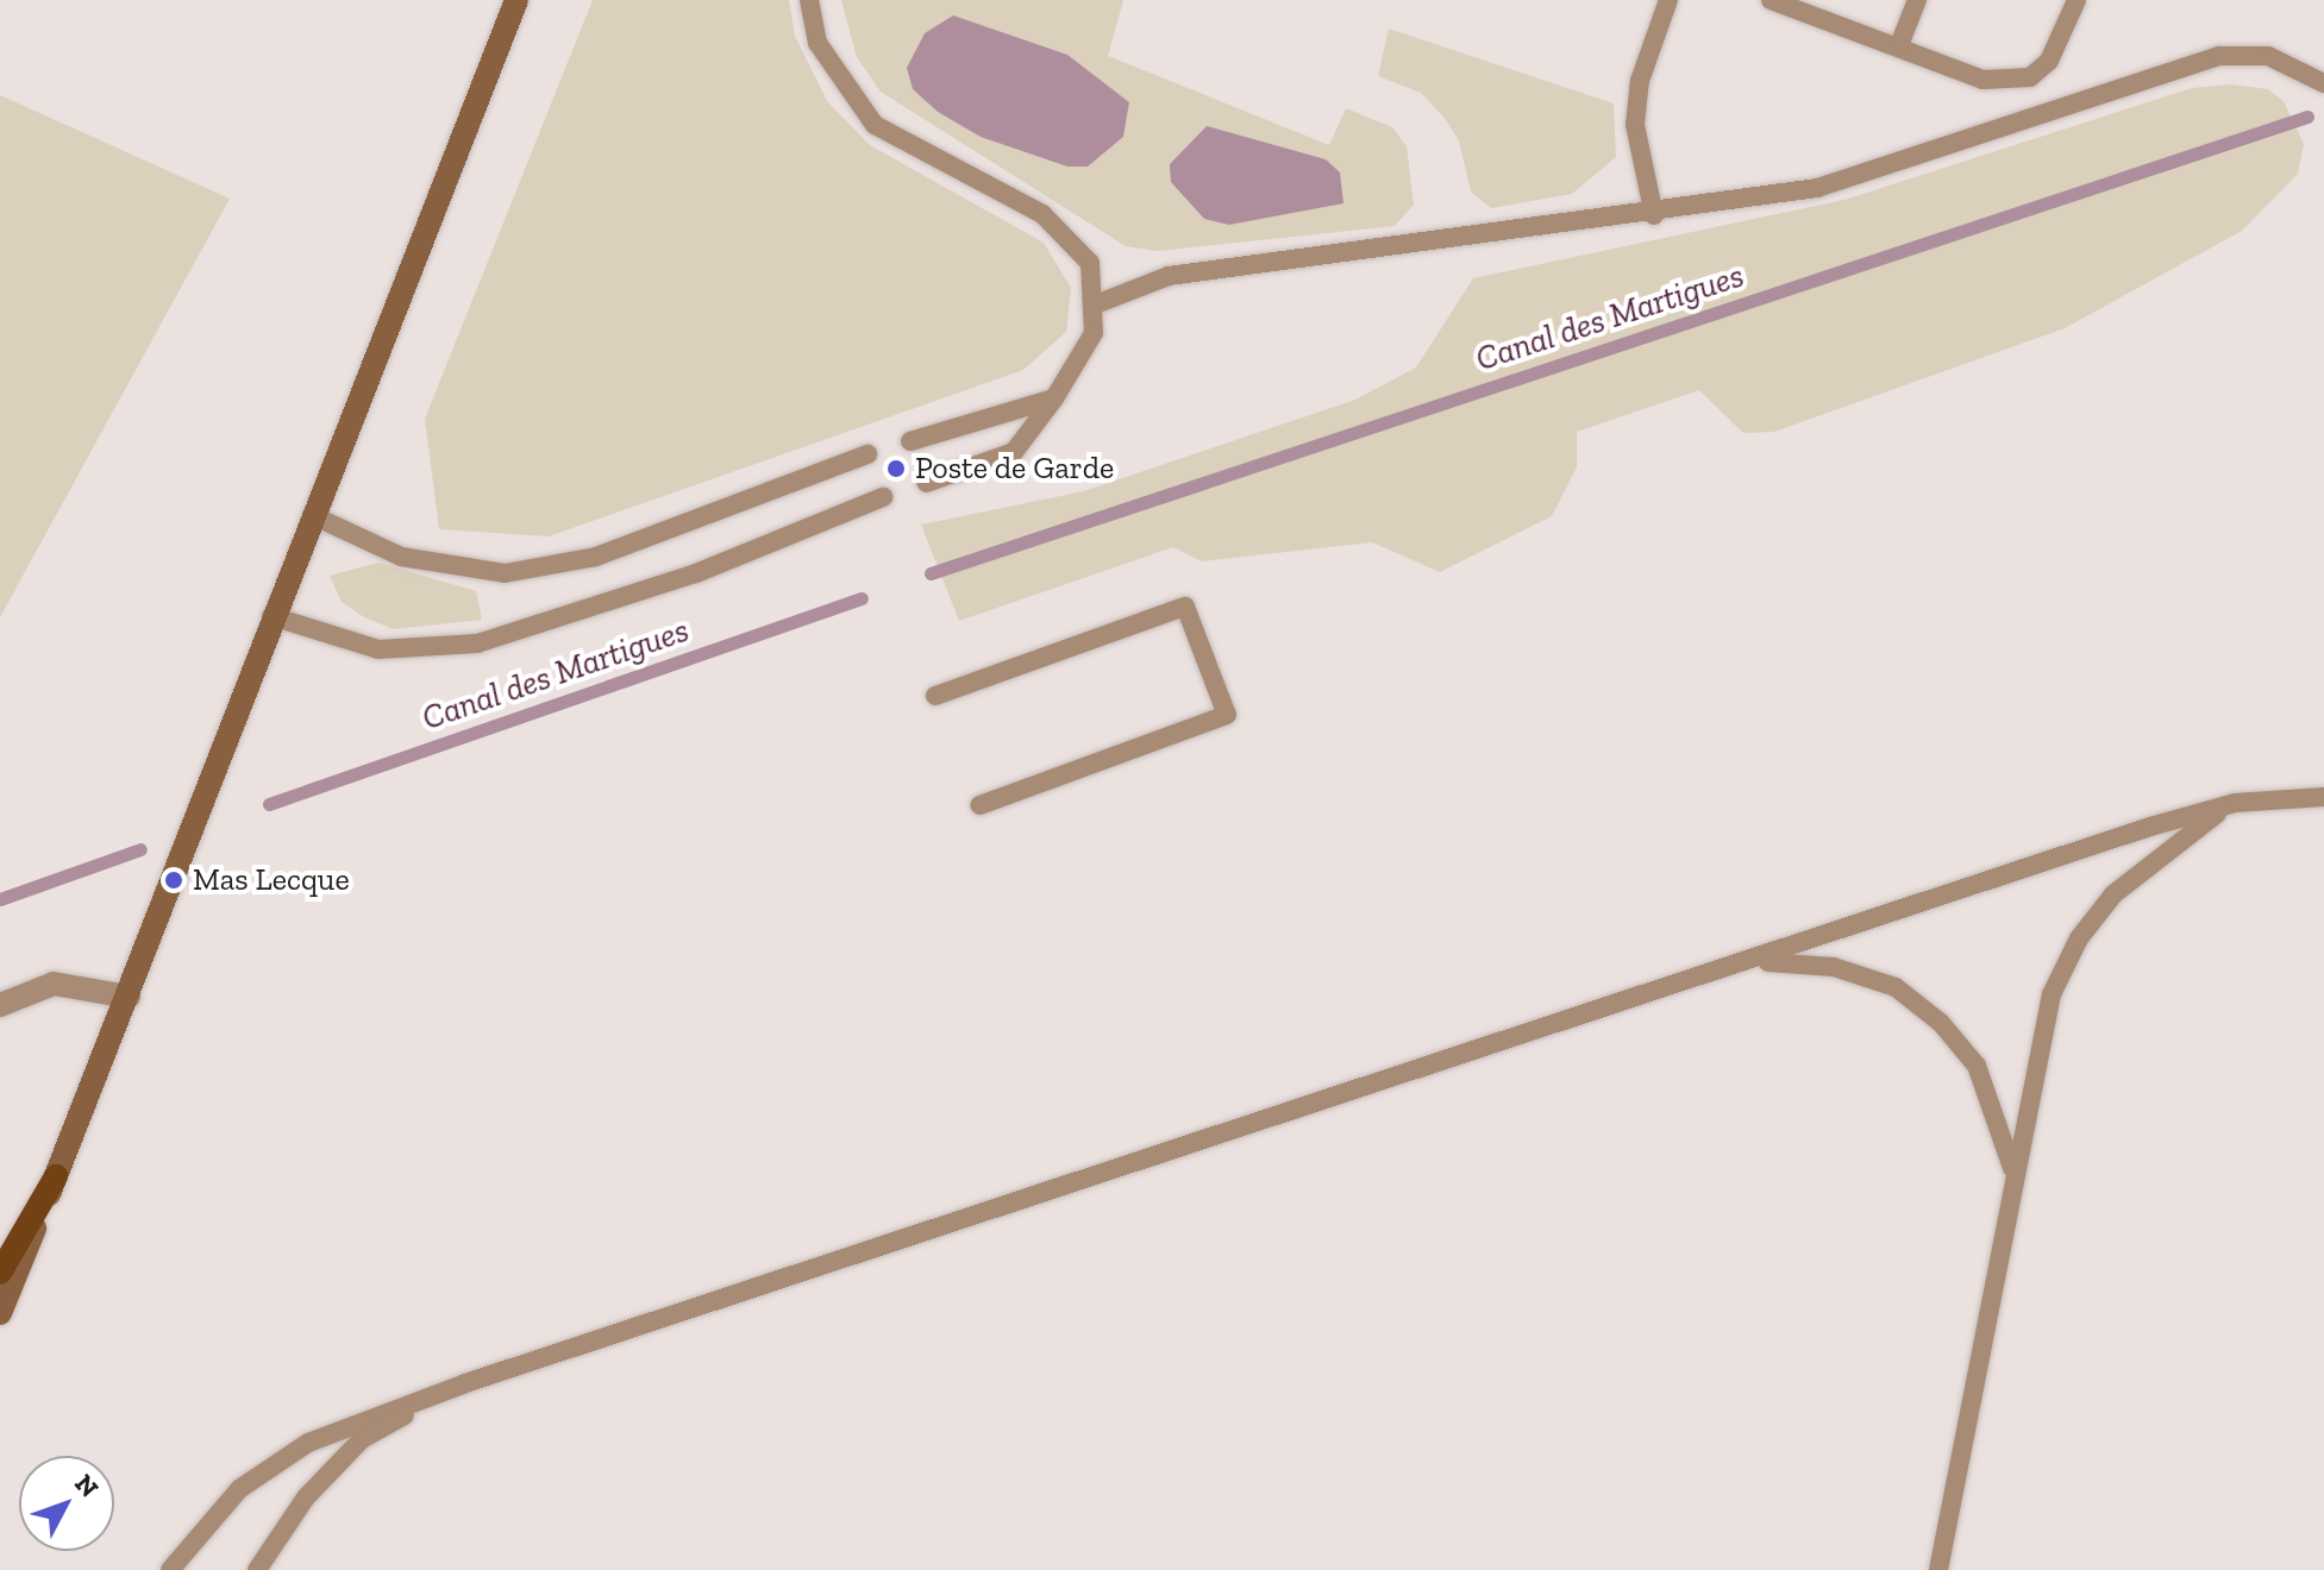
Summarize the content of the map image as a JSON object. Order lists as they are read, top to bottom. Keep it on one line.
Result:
{"water":["Canal des Martigues"],"places":["Poste de Garde","Mas Lecque"],"north":"top right"}
